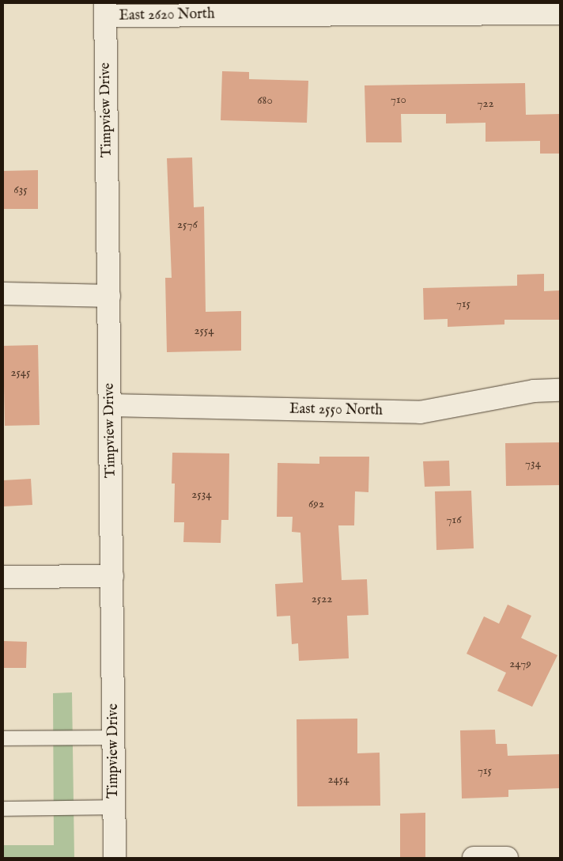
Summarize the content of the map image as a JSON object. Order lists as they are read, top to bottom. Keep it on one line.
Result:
{"streets":{"street":["East 2620 North","Timpview Drive","East 2550 North"]},"crossings":[["East 2620 North","Timpview Drive"],["Timpview Drive","East 2550 North"]],"house_numbers":["710","680","722","635","2576","715","2554","2545","734","2534","692","716","2522","2479","715","2454"]}
